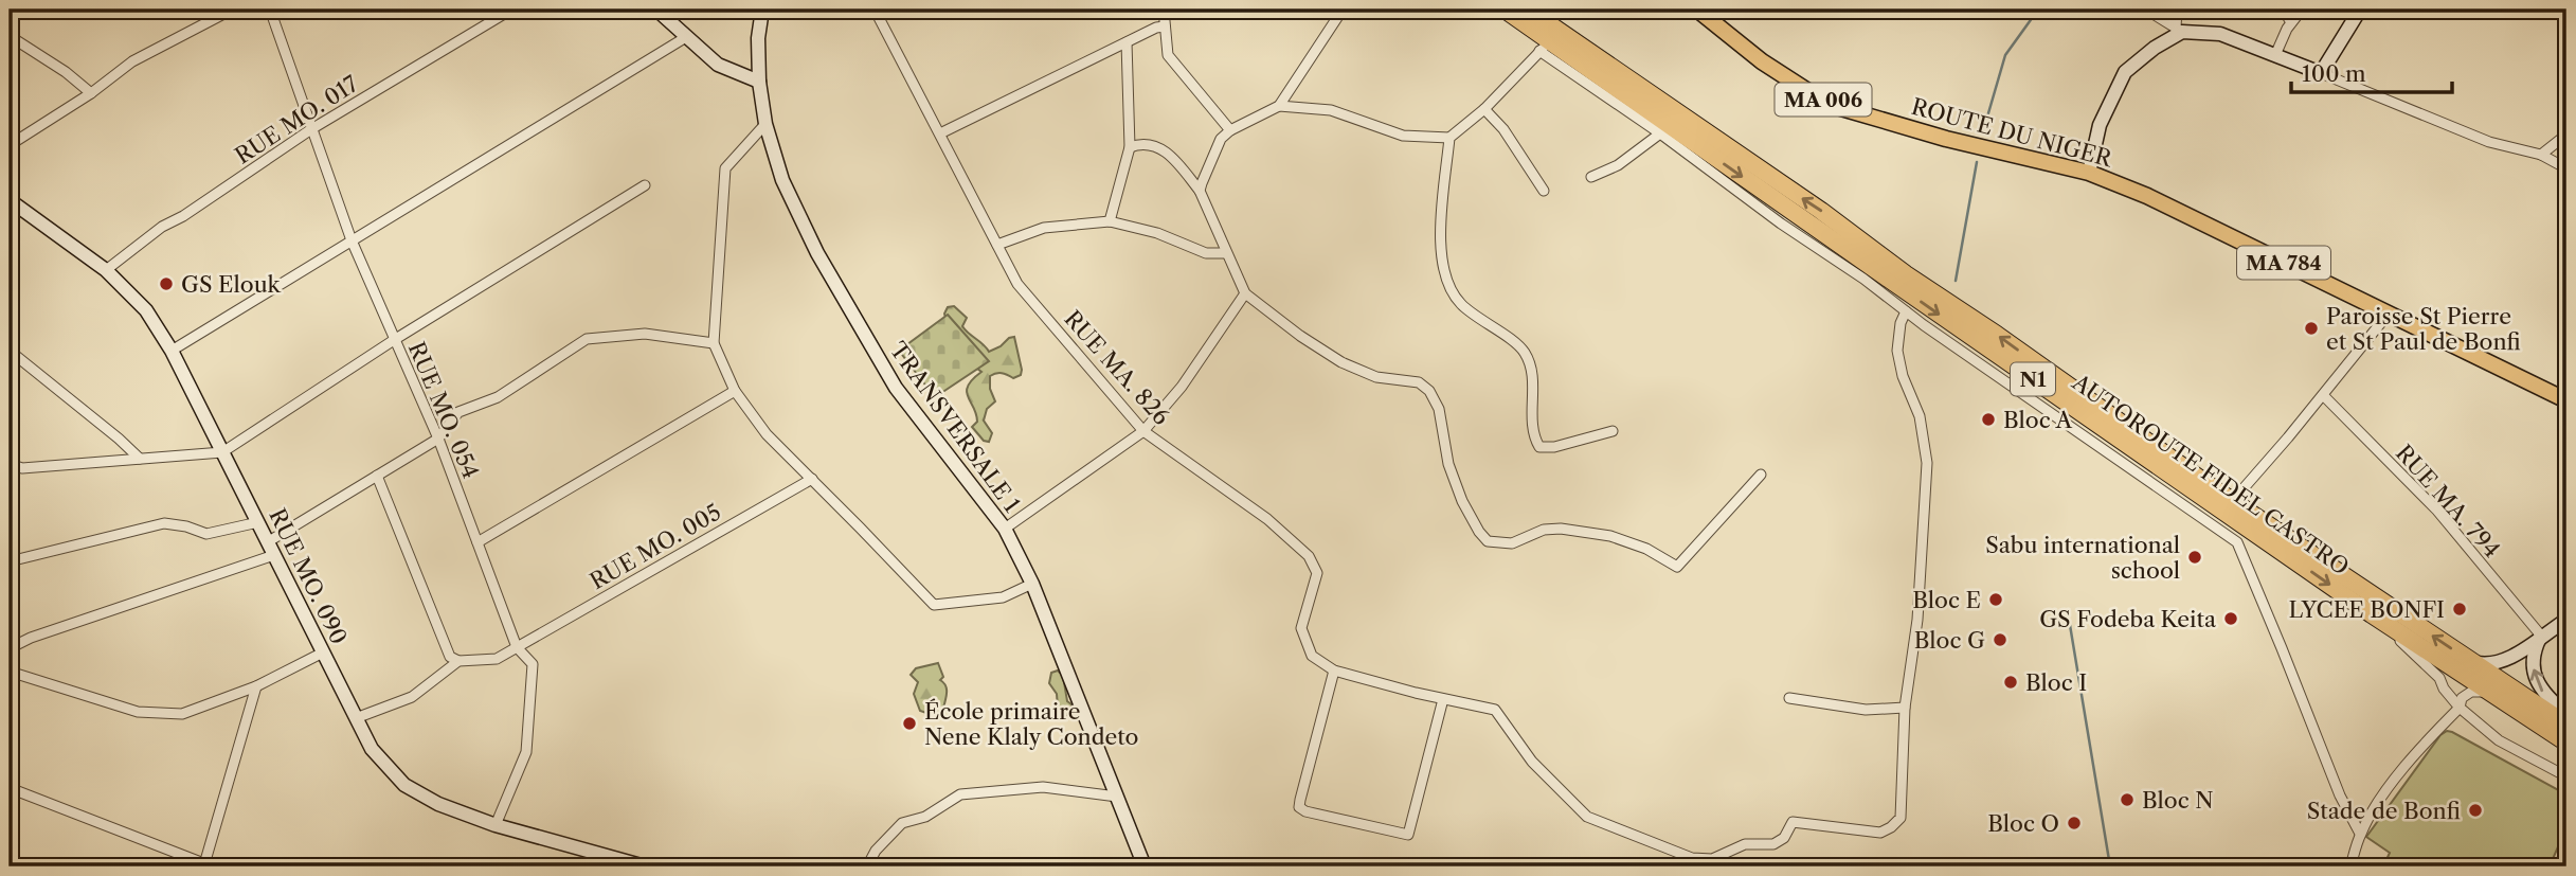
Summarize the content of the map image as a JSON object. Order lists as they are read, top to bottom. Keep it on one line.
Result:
{"streets":{"highway":["N1","AUTOROUTE FIDEL CASTRO"],"main road":["MA 006","ROUTE DU NIGER","MA 784","TRANSVERSALE 1","RUE MO. 090"],"street":["RUE MO. 017","RUE MA. 826","RUE MO. 054","RUE MA. 794","RUE MO. 005"]},"crossings":[["RUE MO. 017","RUE MO. 054"],["RUE MO. 017","RUE MO. 090"],["RUE MO. 054","RUE MO. 005"],["RUE MO. 054","RUE MO. 090"]],"places":["GS Elouk","Paroisse St Pierre et St Paul de Bonfi","Bloc A","Sabu international school","Bloc E","LYCEE BONFI","GS Fodeba Keita","Bloc G","Bloc I","École primaire Nene Klaly Condeto","Bloc N","Stade de Bonfi","Bloc O"],"scale_bar":"100 m"}
